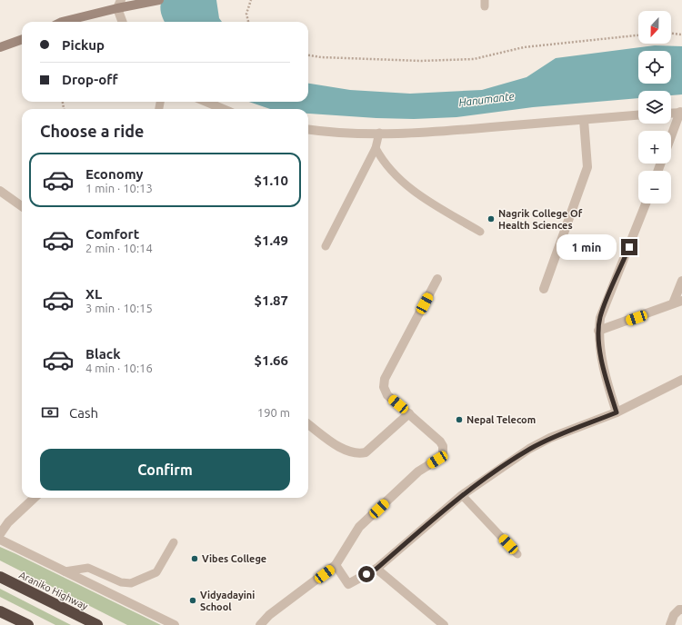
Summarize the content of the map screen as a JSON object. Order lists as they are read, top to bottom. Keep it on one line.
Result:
{"streets":{"highway":["Araniko Highway"]},"water":["Hanumante"],"places":["Nagrik College Of Health Sciences","Nepal Telecom","Vibes College","Vidyadayini School"],"north":"bottom","page":{"map_buttons":["+","−"],"banner":["Pickup","Drop-off"],"heading":"Choose a ride","list":[{"name":"Economy","note":"1 min · 10:13","value":"$1.10"},{"name":"Comfort","note":"2 min · 10:14","value":"$1.49"},{"name":"XL","note":"3 min · 10:15","value":"$1.87"},{"name":"Black","note":"4 min · 10:16","value":"$1.66"}],"bubble":"1 min","pay":["Cash","190 m"],"buttons":"Confirm"}}
